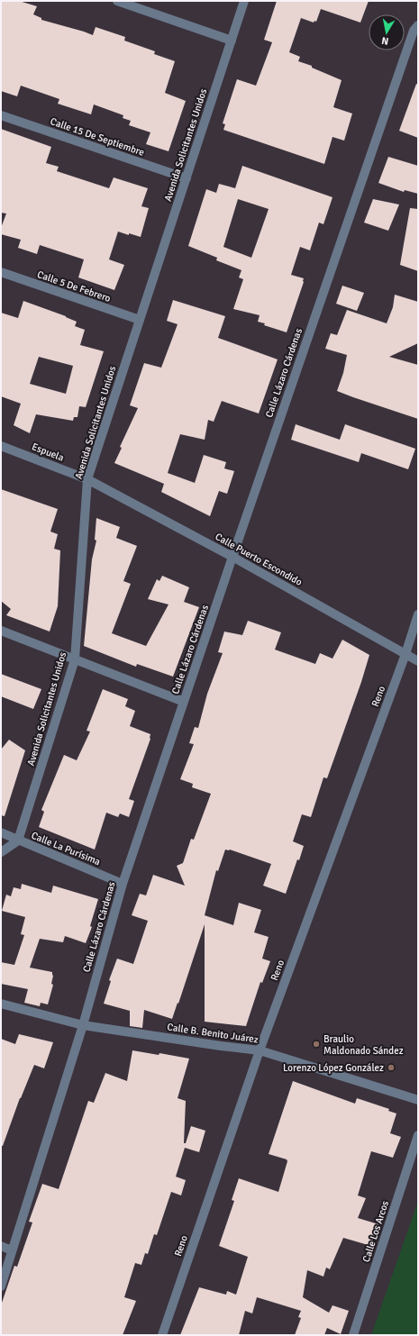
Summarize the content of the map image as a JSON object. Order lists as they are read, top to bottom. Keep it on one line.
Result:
{"streets":{"street":["Calle 15 De Septiembre","Avenida Solicitantes Unidos","Calle 5 De Febrero","Calle Lázaro Cárdenas","Espuela","Calle Puerto Escondido","Reno","Calle La Purísima","Calle B. Benito Juárez","Calle Los Arcos"]},"crossings":[["Calle 15 De Septiembre","Avenida Solicitantes Unidos"],["Avenida Solicitantes Unidos","Calle 5 De Febrero"],["Avenida Solicitantes Unidos","Espuela"],["Avenida Solicitantes Unidos","Calle Puerto Escondido"],["Avenida Solicitantes Unidos","Calle La Purísima"],["Calle Lázaro Cárdenas","Calle Puerto Escondido"],["Calle Lázaro Cárdenas","Calle La Purísima"],["Calle Lázaro Cárdenas","Calle B. Benito Juárez"],["Espuela","Calle Puerto Escondido"],["Calle Puerto Escondido","Reno"],["Reno","Calle B. Benito Juárez"]],"places":["Braulio Maldonado Sández","Lorenzo López González"],"north":"bottom"}
